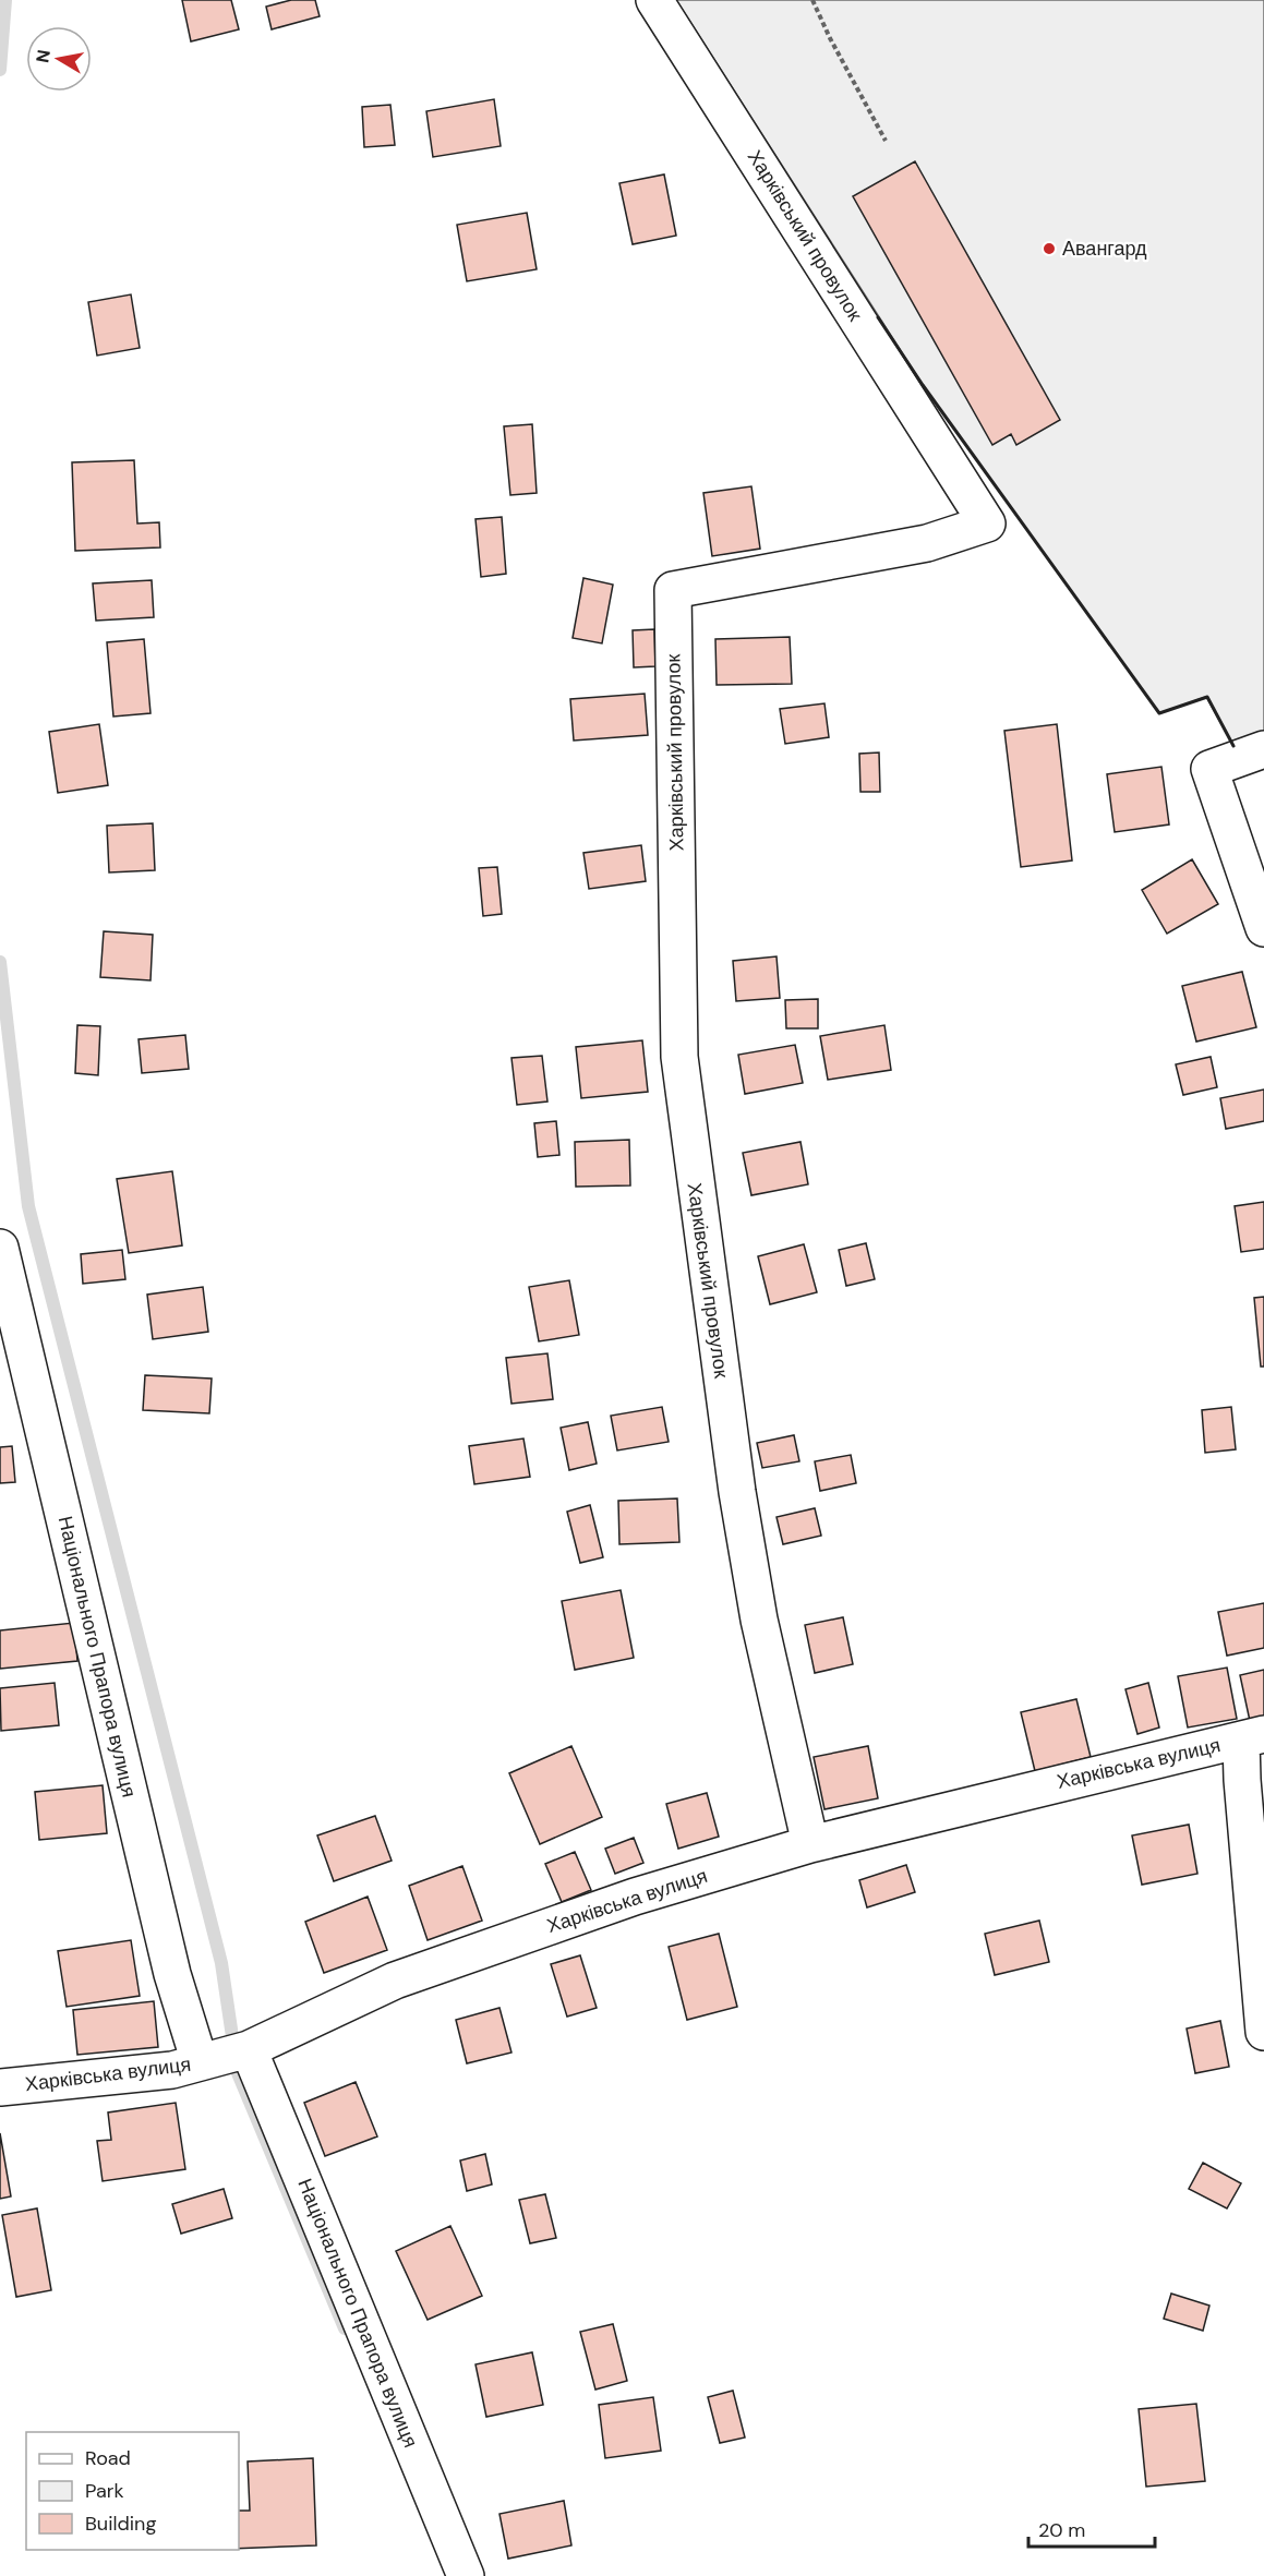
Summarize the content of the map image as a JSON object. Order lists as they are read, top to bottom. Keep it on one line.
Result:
{"streets":{"street":["Харківський провулок","Національного Прапора вулиця","Харківська вулиця"]},"crossings":[["Харківський провулок","Харківська вулиця"],["Національного Прапора вулиця","Харківська вулиця"]],"places":["Авангард"],"legend":["Road","Park","Building"],"scale_bar":"20 m","north":"left"}
